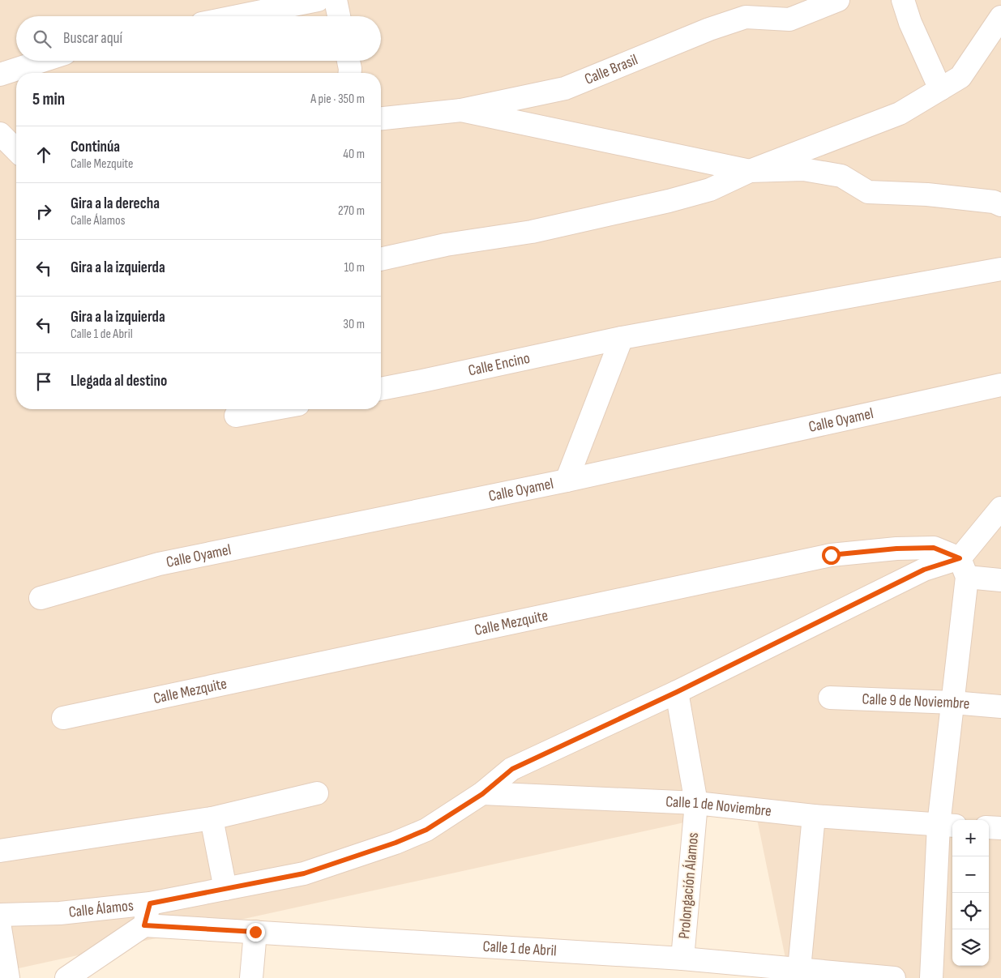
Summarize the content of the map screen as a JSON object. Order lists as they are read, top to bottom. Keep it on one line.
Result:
{"streets":{"street":["Calle Brasil","Calle Encino","Calle Oyamel","Calle Mezquite","Calle 9 de Noviembre","Calle 1 de Noviembre","Prolongación Álamos","Calle Álamos","Calle 1 de Abril"]},"crossings":[["Calle Mezquite","Calle Álamos"],["Calle 1 de Noviembre","Prolongación Álamos"],["Calle 1 de Noviembre","Calle Álamos"],["Prolongación Álamos","Calle Álamos"],["Prolongación Álamos","Calle 1 de Abril"]],"page":{"search":"Buscar aquí","heading":["5 min","A pie · 350 m"],"list":[["Continúa","Calle Mezquite","40 m"],["Gira a la derecha","Calle Álamos","270 m"],["Gira a la izquierda","10 m"],["Gira a la izquierda","Calle 1 de Abril","30 m"],"Llegada al destino"],"map_buttons":["+","−"]}}
